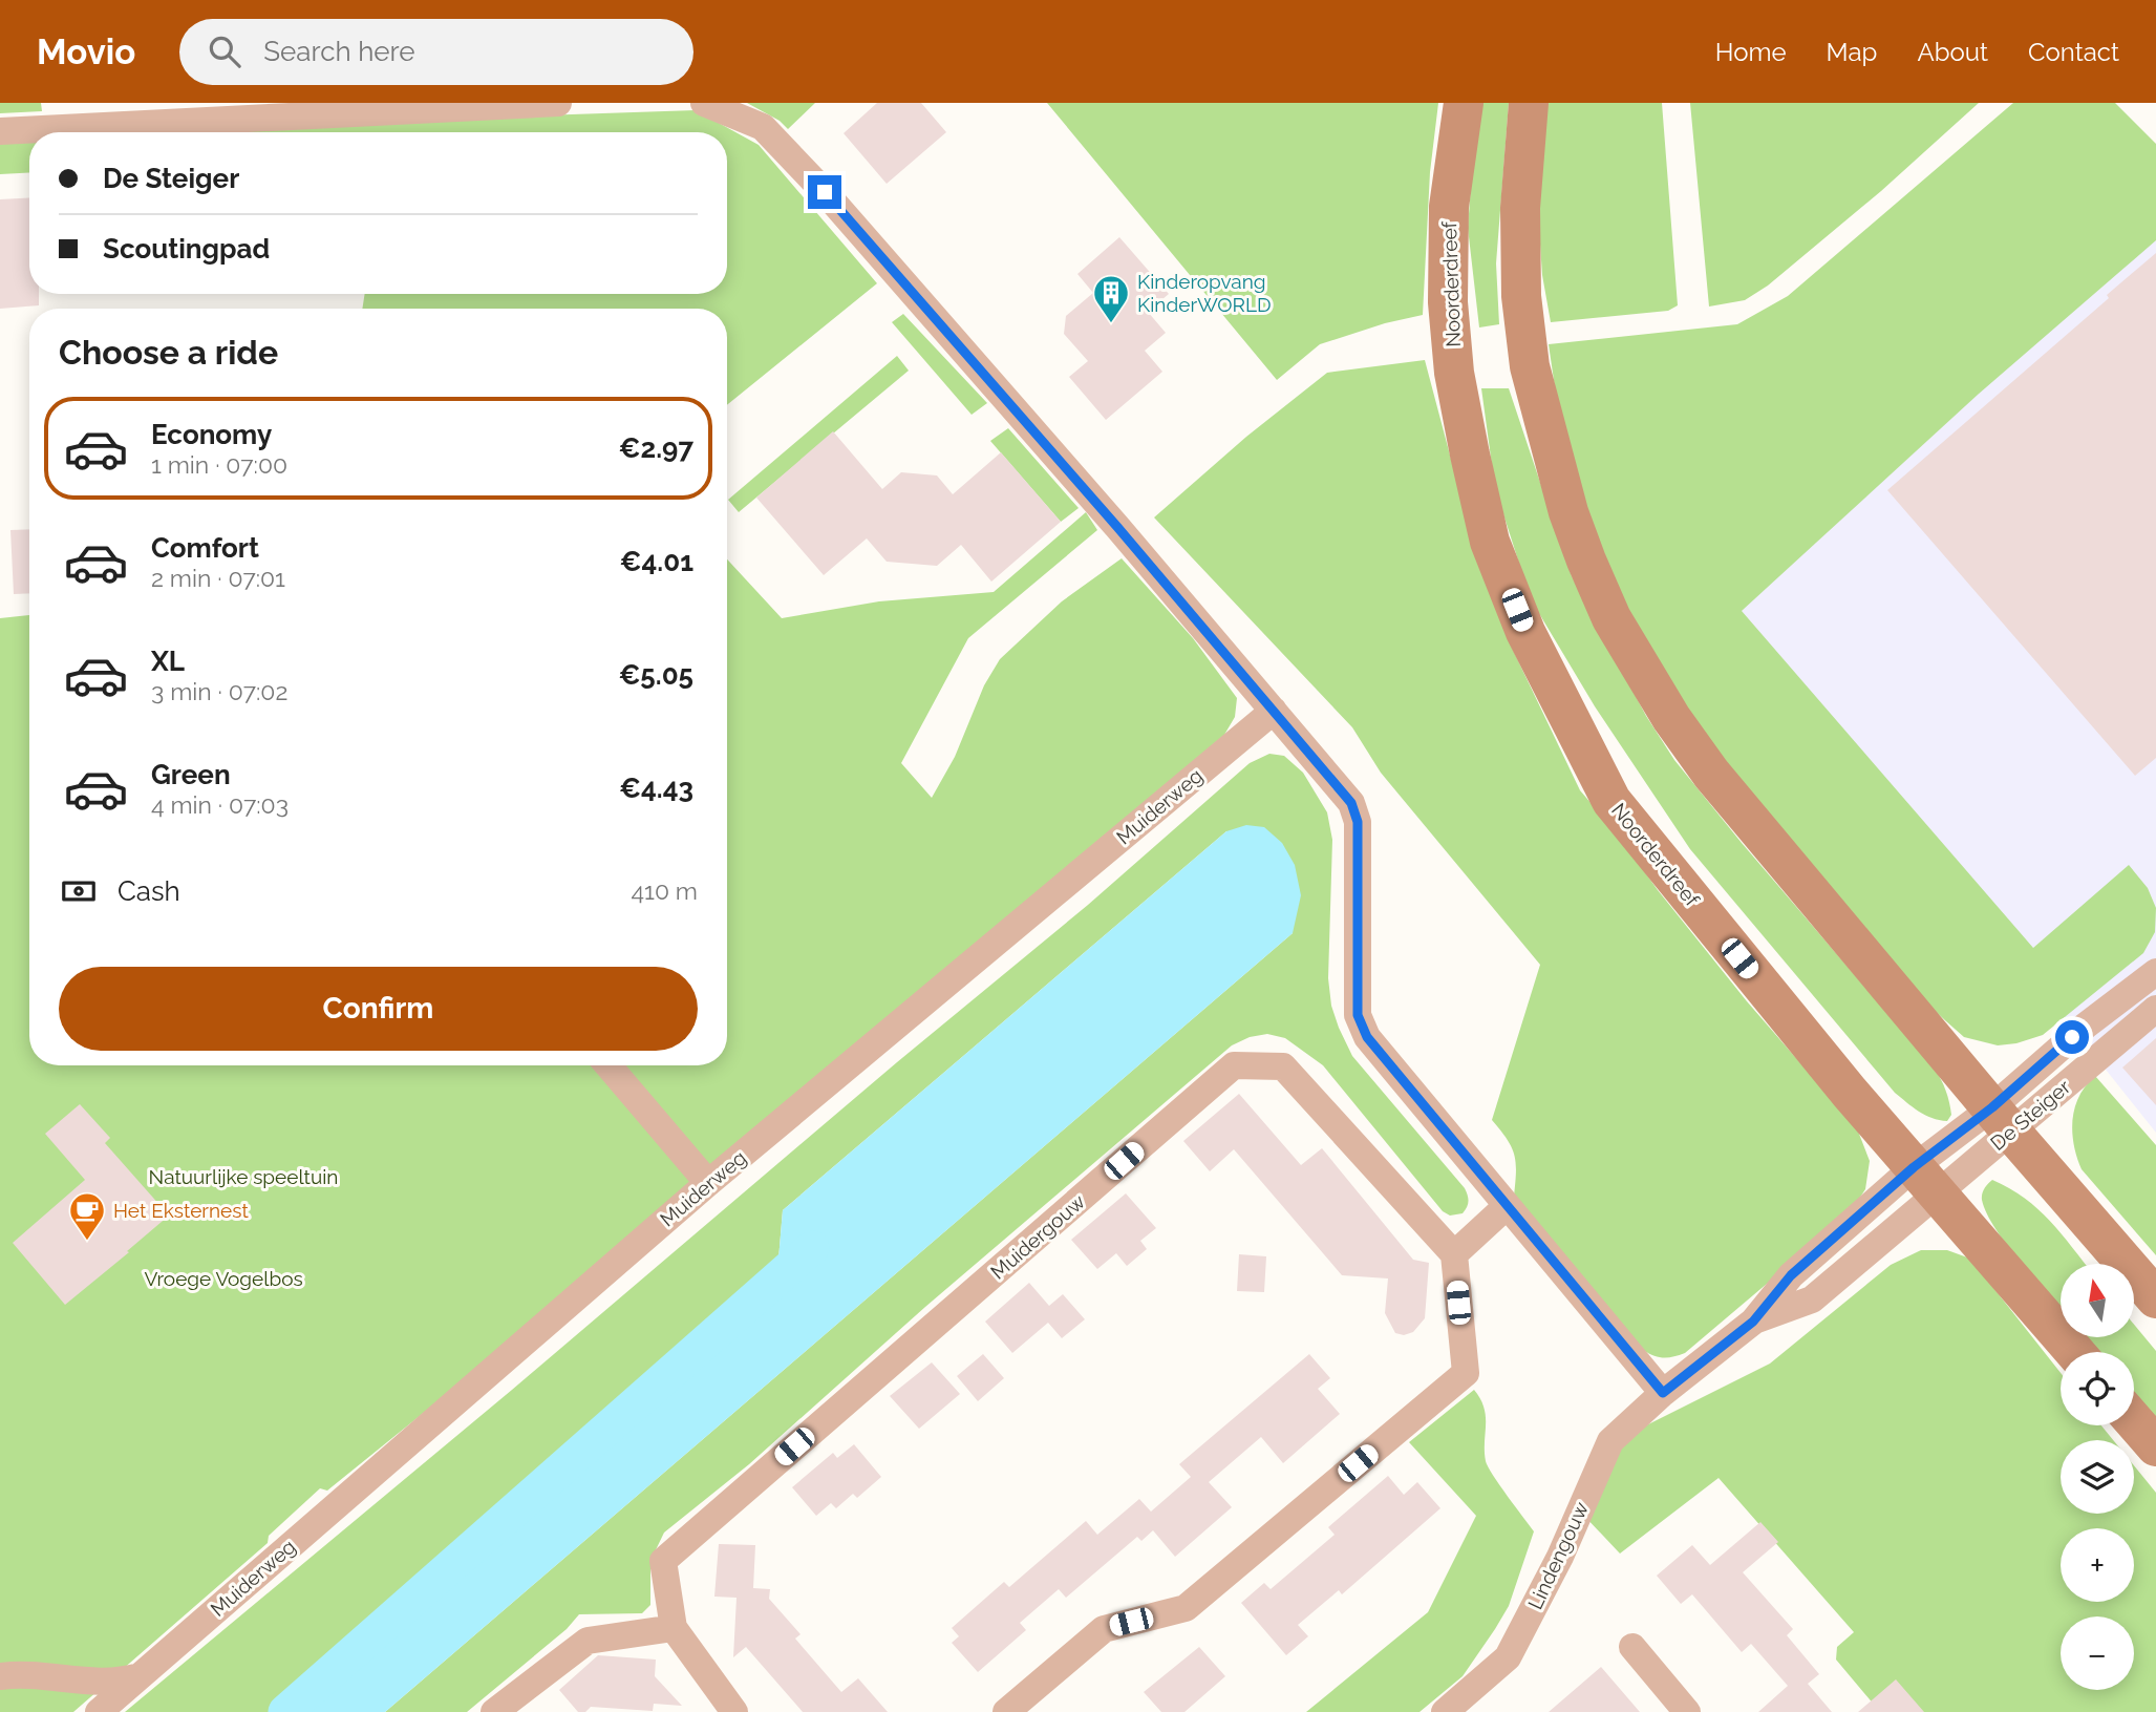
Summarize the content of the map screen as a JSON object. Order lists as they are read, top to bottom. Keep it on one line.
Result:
{"streets":{"main road":["Noorderdreef"],"street":["Muiderweg","De Steiger","Muidergouw","Lindengouw"]},"crossings":[["Noorderdreef","De Steiger"],["Noorderdreef","Lindengouw"],["De Steiger","Lindengouw"]],"parks":["Natuurlijke speeltuin","Vroege Vogelbos"],"places":{"building":["Kinderopvang KinderWORLD"],"cafe":["Het Eksternest"]},"north":"top","page":{"header":"Movio","search":"Search here","nav":["Home","Map","About","Contact"],"banner":["De Steiger","Scoutingpad"],"heading":"Choose a ride","list":[{"name":"Economy","note":"1 min · 07:00","value":"€2.97"},{"name":"Comfort","note":"2 min · 07:01","value":"€4.01"},{"name":"XL","note":"3 min · 07:02","value":"€5.05"},{"name":"Green","note":"4 min · 07:03","value":"€4.43"}],"pay":["Cash","410 m"],"buttons":"Confirm","map_buttons":["+","−"]}}
